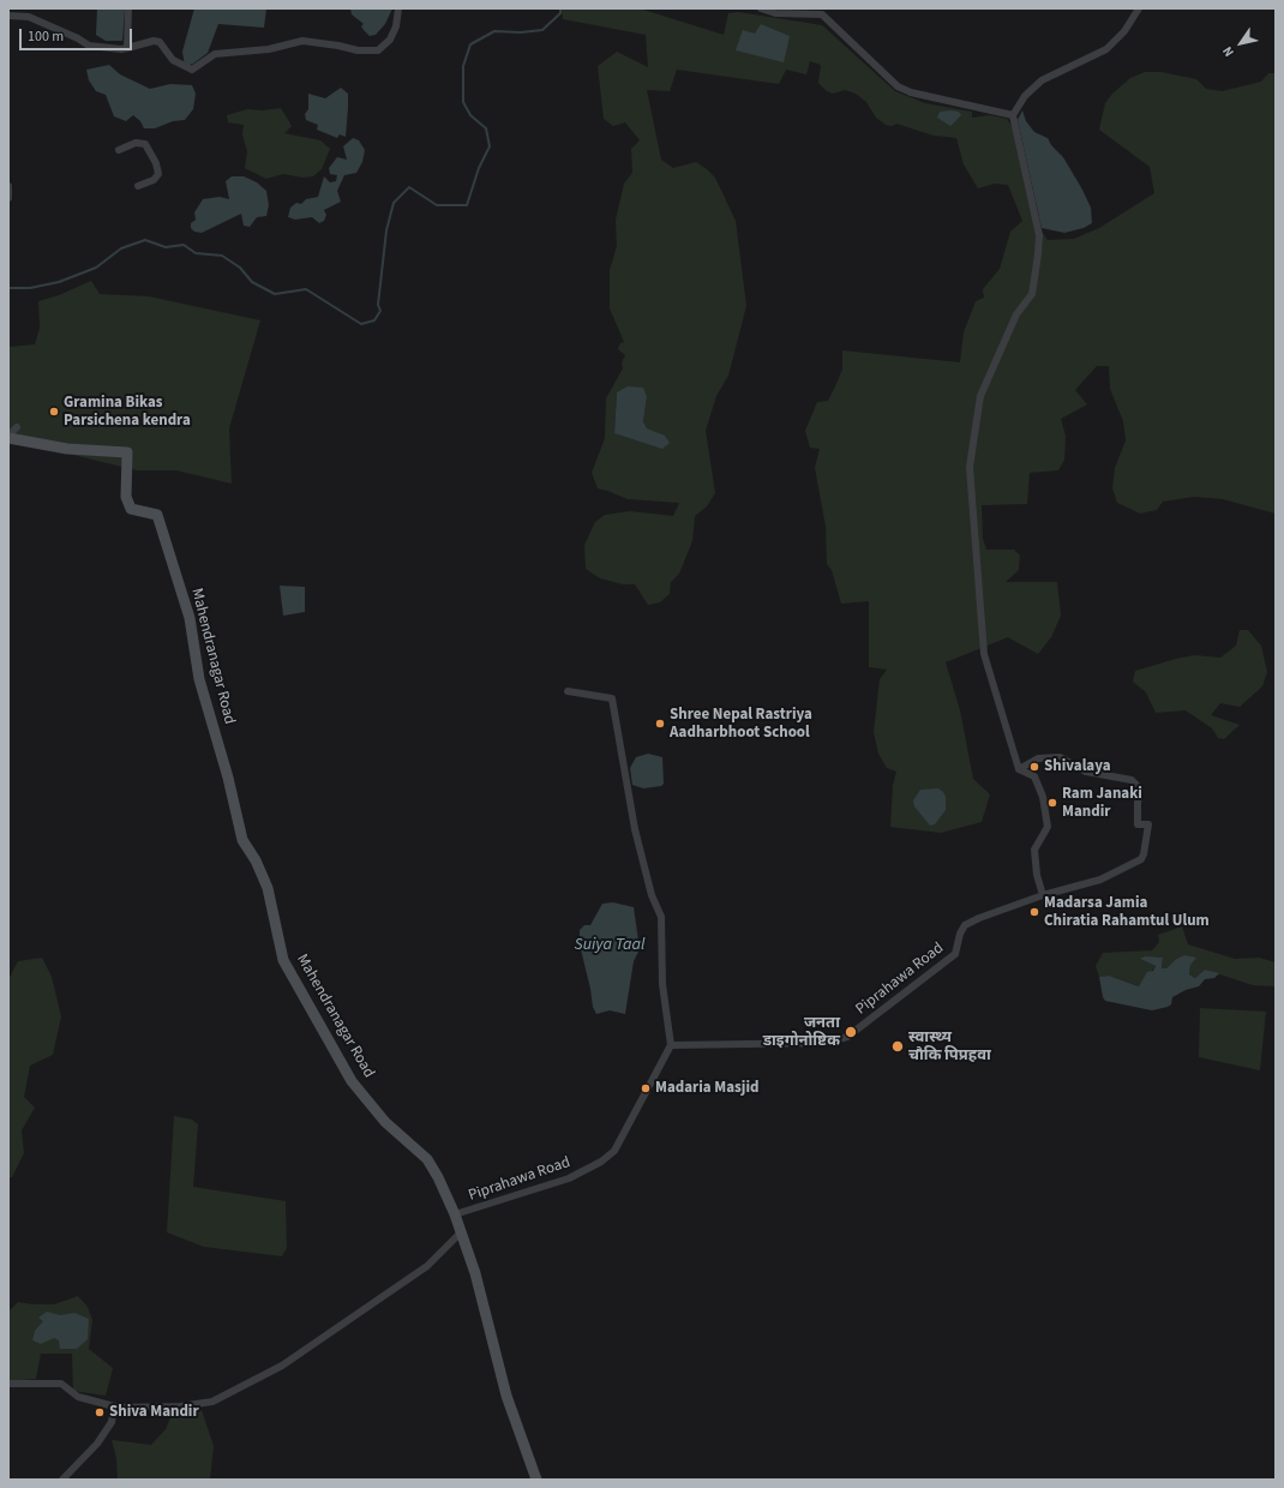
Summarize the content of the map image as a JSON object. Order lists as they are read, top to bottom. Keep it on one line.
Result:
{"streets":{"street":["Mahendranagar Road","Piprahawa Road"]},"crossings":[["Mahendranagar Road","Piprahawa Road"]],"water":["Suiya Taal"],"places":["Gramina Bikas Parsichena kendra","Shree Nepal Rastriya Aadharbhoot School","Shivalaya","Ram Janaki Mandir","Madarsa Jamia Chiratia Rahamtul Ulum","जनता डाइगोनोष्टिक","स्वास्थ्य चाैकि पिप्रहवा","Madaria Masjid","Shiva Mandir"],"scale_bar":"100 m","north":"bottom left"}
